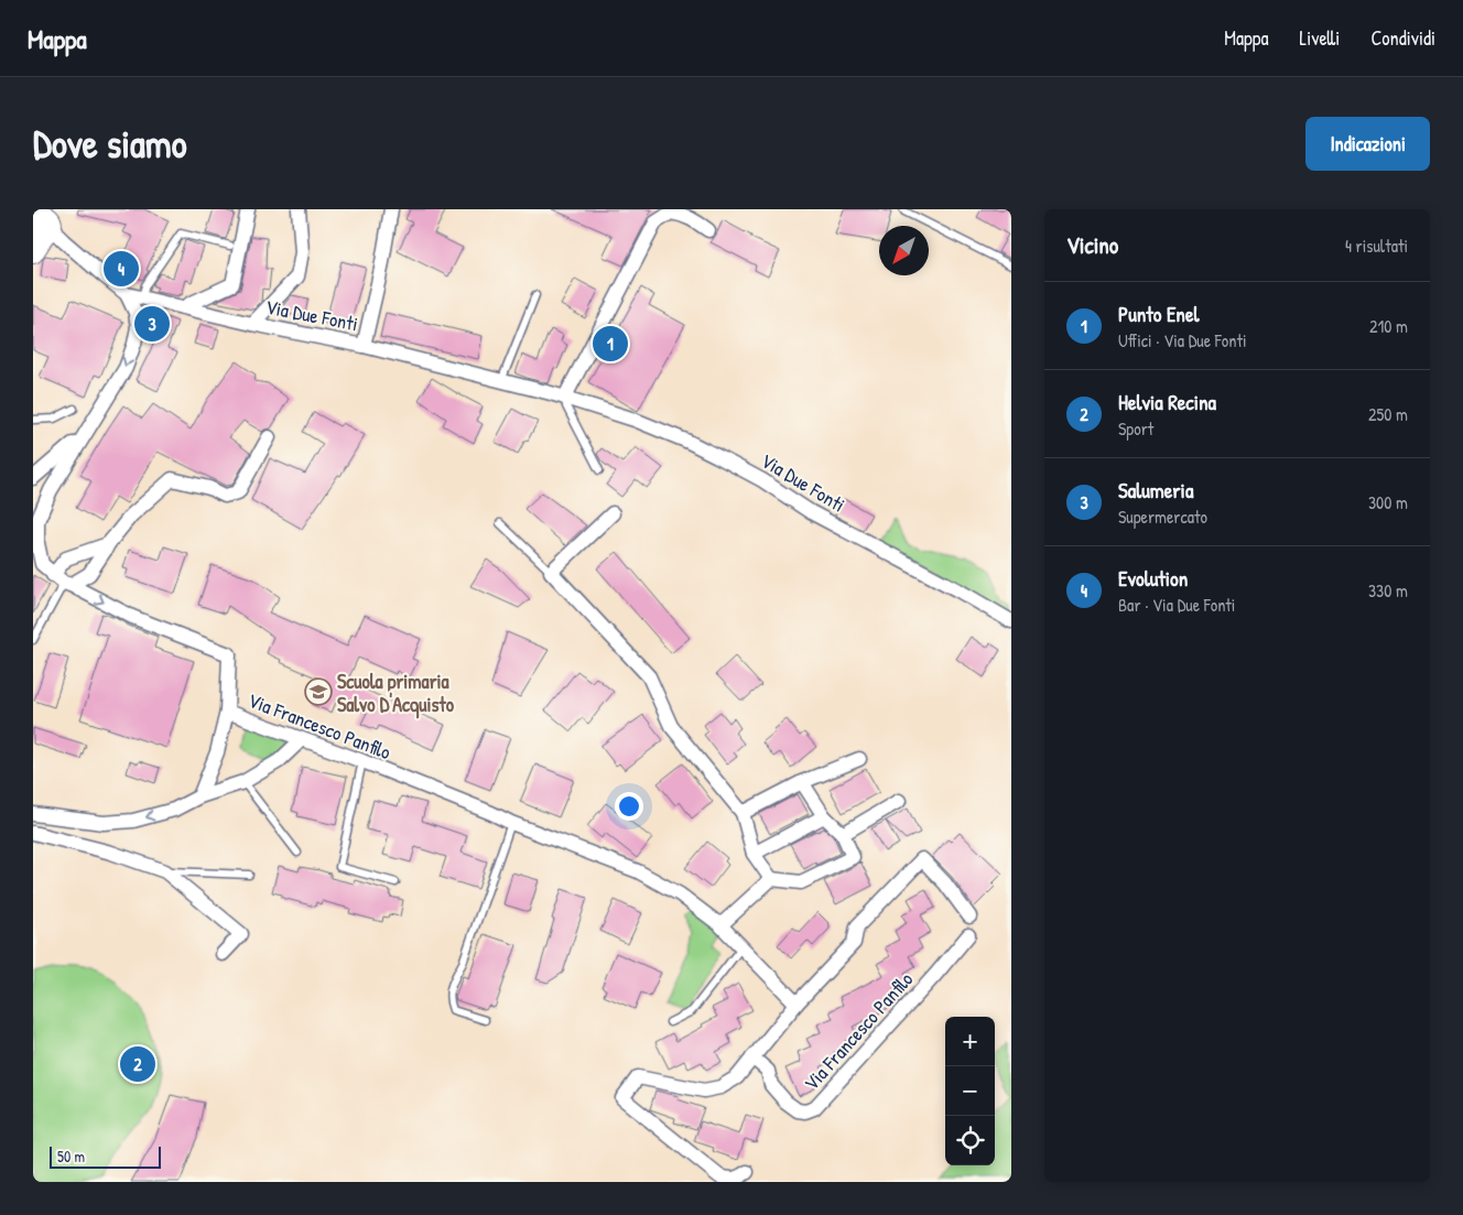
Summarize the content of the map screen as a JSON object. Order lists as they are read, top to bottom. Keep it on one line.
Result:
{"streets":{"street":["Via Due Fonti","Via Francesco Panfilo"]},"places":{"school or university":["Scuola primaria Salvo D'Acquisto"]},"scale_bar":"50 m","north":"bottom left","page":{"header":"Mappa","nav":["Mappa","Livelli","Condividi"],"buttons":"Indicazioni","title":"Dove siamo","heading":["Vicino","4 risultati"],"pins":["4","3","1","2"],"list":[{"mark":"1","name":"Punto Enel","note":"Uffici · Via Due Fonti","value":"210 m"},{"mark":"2","name":"Helvia Recina","note":"Sport","value":"250 m"},{"mark":"3","name":"Salumeria","note":"Supermercato","value":"300 m"},{"mark":"4","name":"Evolution","note":"Bar · Via Due Fonti","value":"330 m"}],"map_buttons":["+","−"],"scale":"50 m"}}
